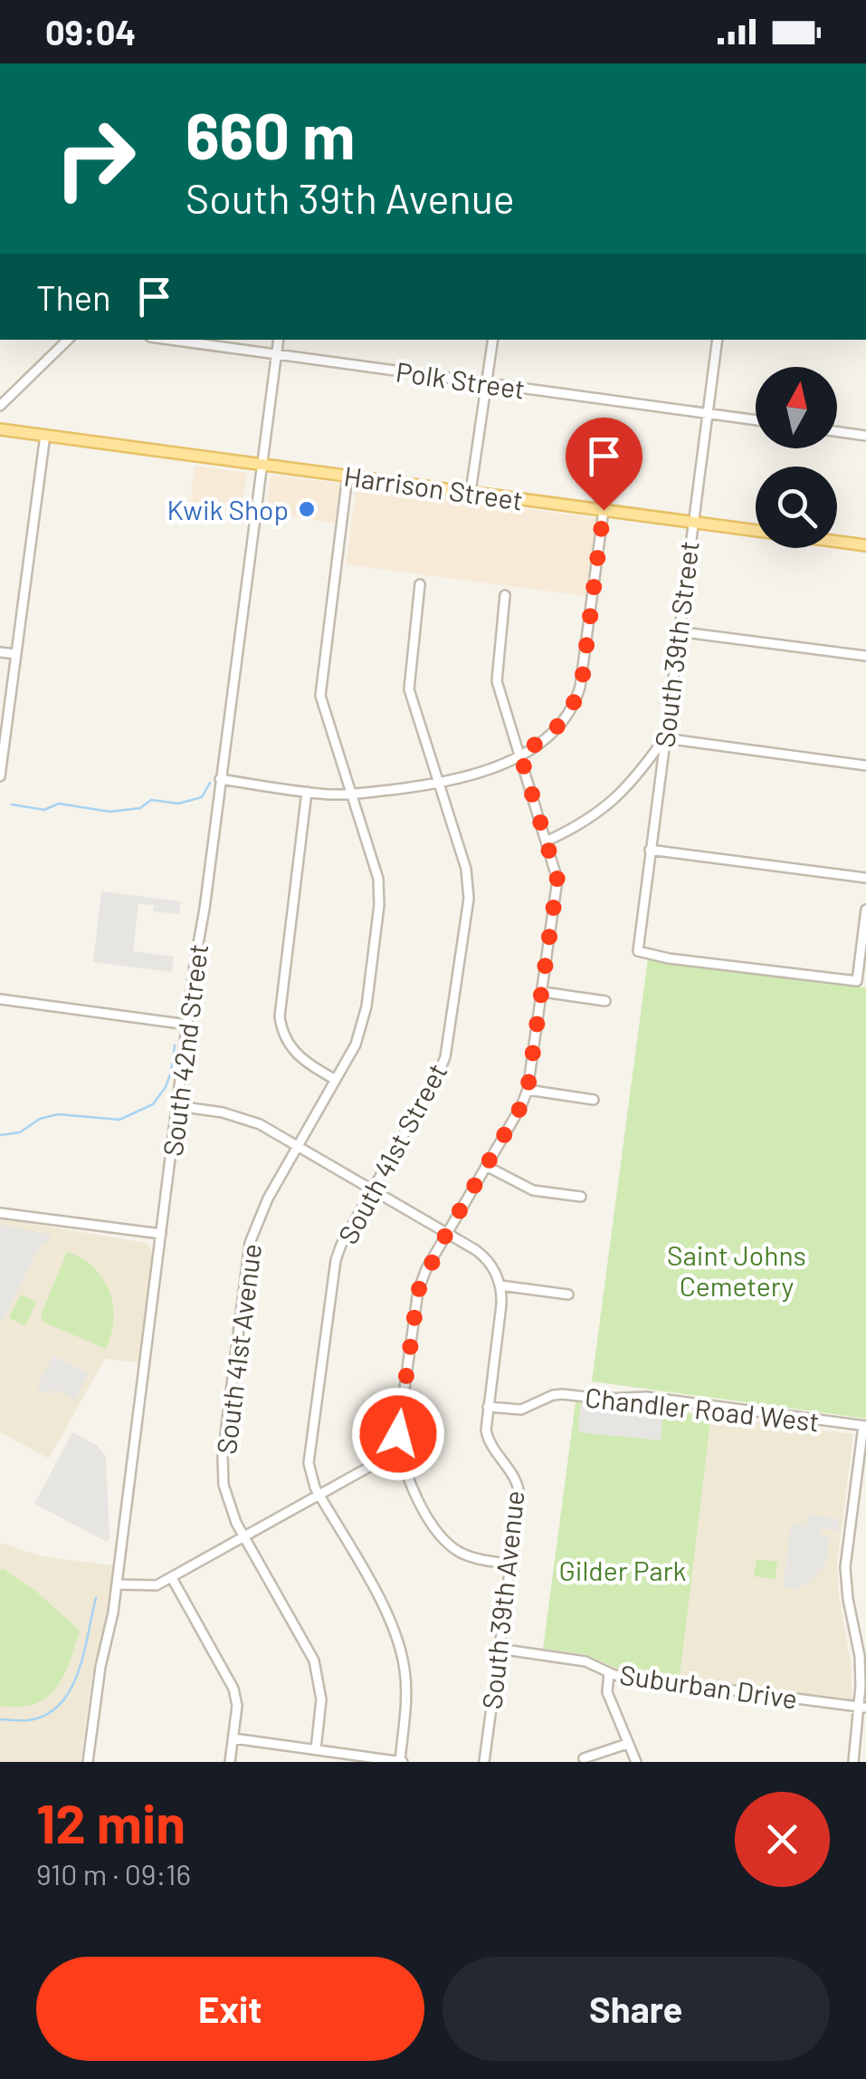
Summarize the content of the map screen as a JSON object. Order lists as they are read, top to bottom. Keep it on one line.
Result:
{"streets":{"main road":["Harrison Street"],"street":["Polk Street","South 39th Street","South 42nd Street","South 41st Street","South 41st Avenue","Chandler Road West","South 39th Avenue","Suburban Drive"]},"crossings":[["Polk Street","South 39th Street"],["Polk Street","South 42nd Street"],["Harrison Street","South 39th Street"],["Harrison Street","South 42nd Street"],["Harrison Street","South 41st Avenue"],["Chandler Road West","South 39th Avenue"],["South 39th Avenue","Suburban Drive"]],"parks":["Saint Johns Cemetery","Gilder Park"],"places":["Kwik Shop"],"north":"top","page":{"status":"09:04","turn":["660 m","South 39th Avenue"],"then":"Then","heading":["12 min","910 m · 09:16"],"buttons":["Exit","Share"]}}
